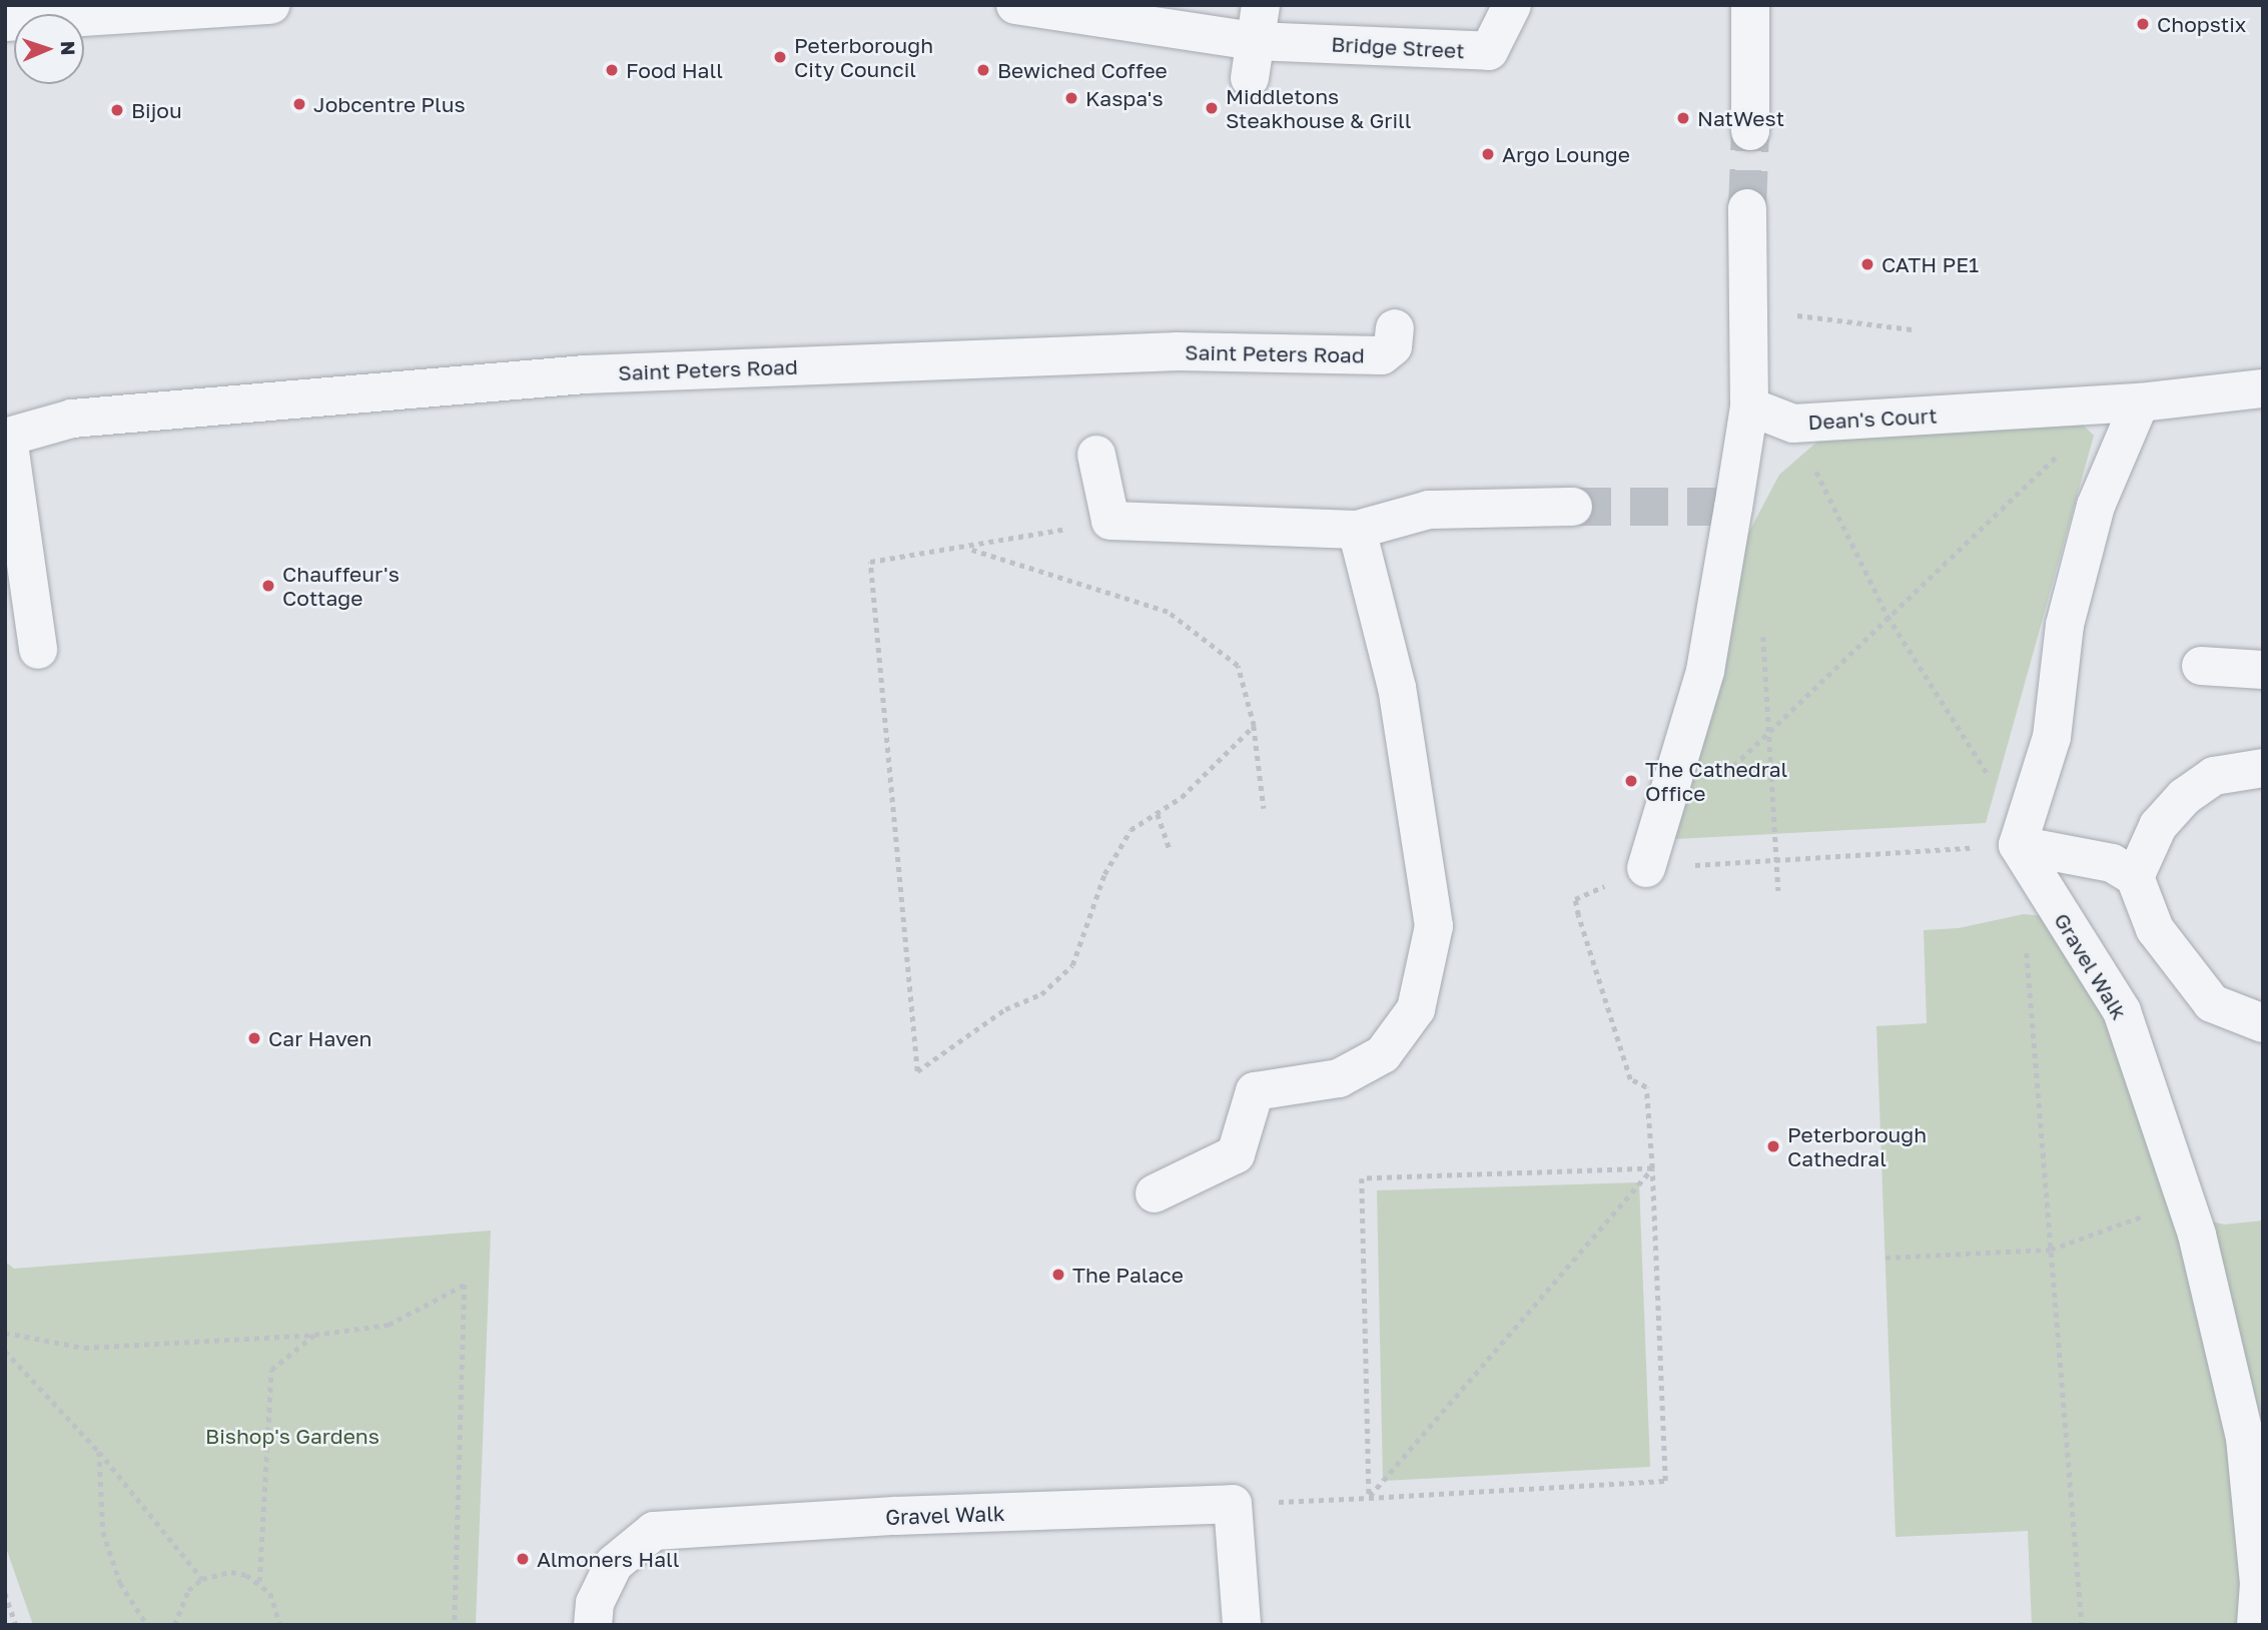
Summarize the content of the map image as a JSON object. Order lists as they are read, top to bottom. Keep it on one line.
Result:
{"streets":{"street":["Bridge Street","Saint Peters Road","Dean's Court","Gravel Walk"]},"parks":["Bishop's Gardens"],"places":["Chopstix","Peterborough City Council","Food Hall","Bewiched Coffee","Kaspa's","Jobcentre Plus","Middletons Steakhouse & Grill","Bijou","NatWest","Argo Lounge","CATH PE1","Chauffeur's Cottage","The Cathedral Office","Car Haven","Peterborough Cathedral","The Palace","Almoners Hall"],"north":"right"}
